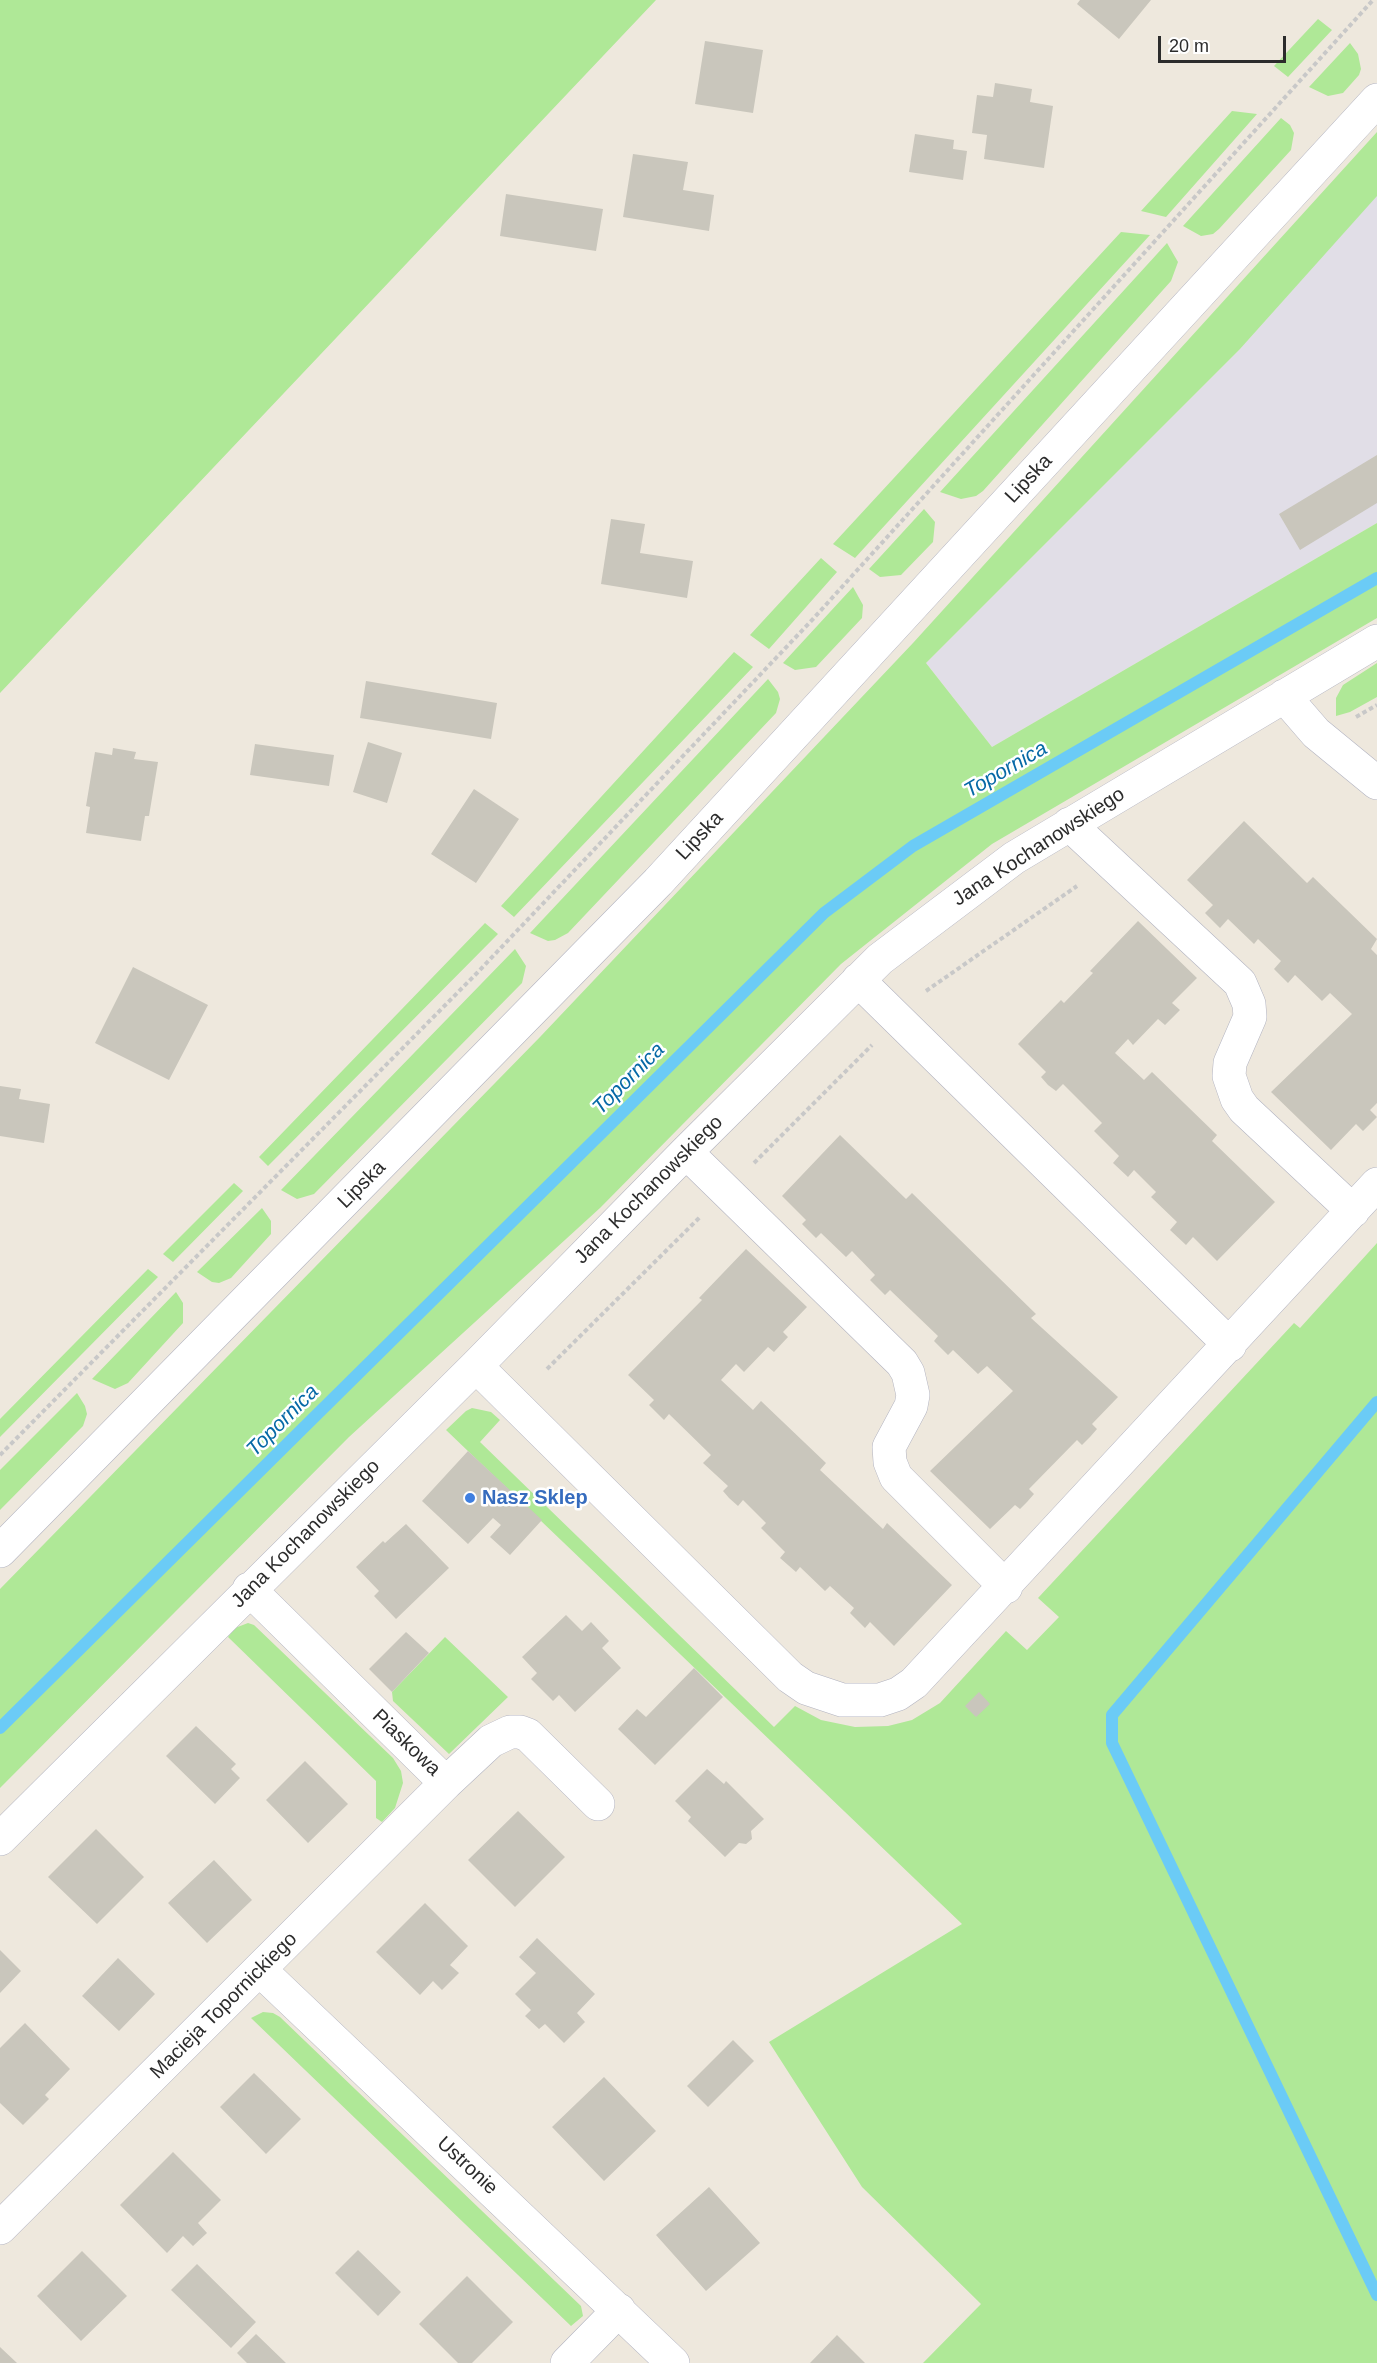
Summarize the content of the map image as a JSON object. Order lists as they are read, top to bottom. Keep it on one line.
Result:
{"streets":{"street":["Lipska","Jana Kochanowskiego","Piaskowa","Macieja Topornickiego","Ustronie"]},"crossings":[["Jana Kochanowskiego","Piaskowa"],["Piaskowa","Macieja Topornickiego"],["Macieja Topornickiego","Ustronie"]],"water":["Topornica"],"places":["Nasz Sklep"],"scale_bar":"20 m"}
